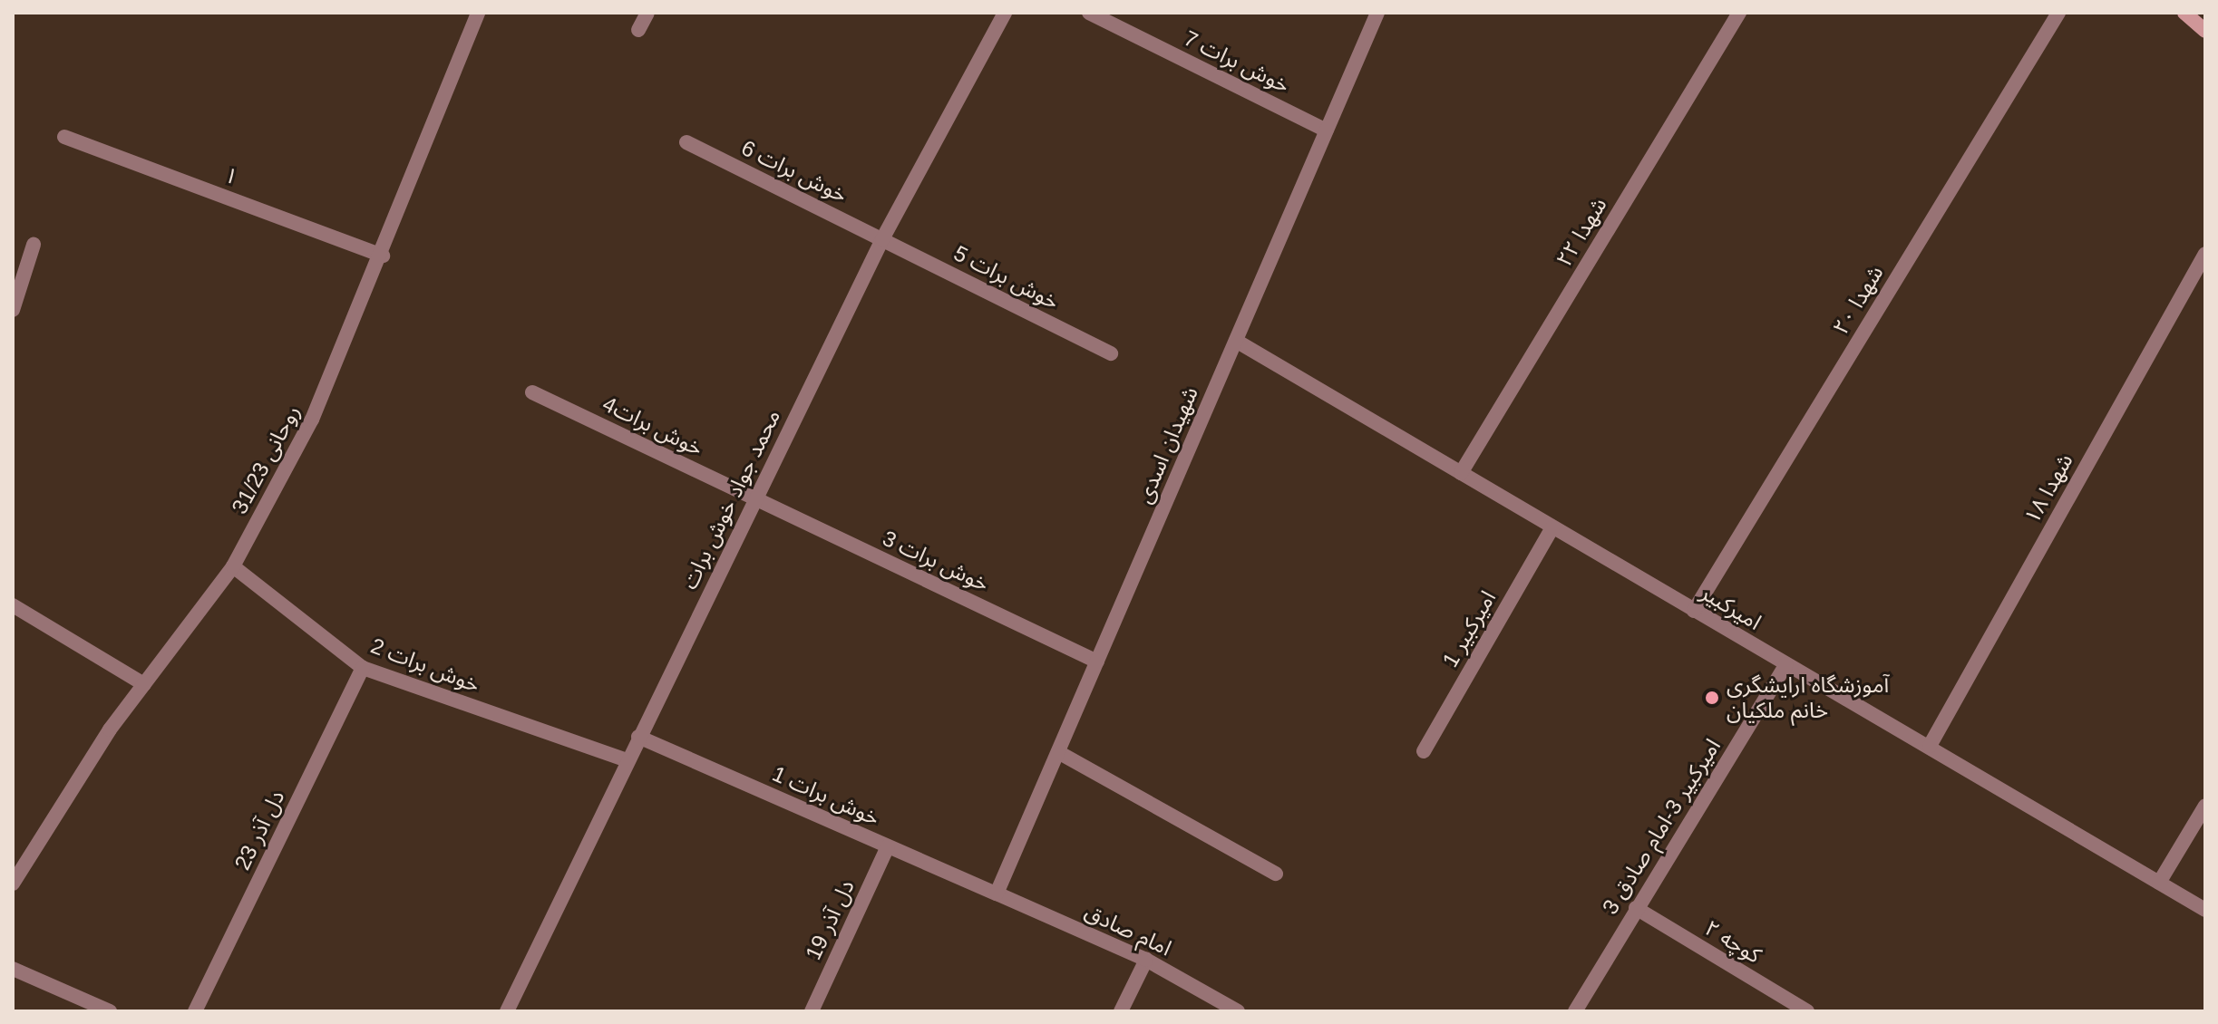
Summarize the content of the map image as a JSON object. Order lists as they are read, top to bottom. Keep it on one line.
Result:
{"streets":{"street":["خوش برات 7","خوش برات 6","۱","شهدا ۲۲","خوش برات 5","شهدا ۲۰","خوش برات4","شهیدان اسدی","روحانی 31/23","شهدا ۱۸","محمد جواد خوش برات","خوش برات 3","امیرکبیر","امیرکبیر 1","خوش برات 2","خوش برات 1","امیرکبیر 3-امام صادق 3","دل آذر 23","دل آذر 19","امام صادق","کوچه ۲"]},"crossings":[["خوش برات 7","شهیدان اسدی"],["خوش برات 6","خوش برات 5"],["خوش برات 6","محمد جواد خوش برات"],["۱","روحانی 31/23"],["شهدا ۲۲","امیرکبیر"],["خوش برات 5","محمد جواد خوش برات"],["شهدا ۲۰","امیرکبیر"],["خوش برات4","محمد جواد خوش برات"],["خوش برات4","خوش برات 3"],["شهیدان اسدی","خوش برات 3"],["شهیدان اسدی","امیرکبیر"],["شهیدان اسدی","خوش برات 1"],["شهیدان اسدی","امام صادق"],["روحانی 31/23","خوش برات 2"],["شهدا ۱۸","امیرکبیر"],["محمد جواد خوش برات","خوش برات 3"],["محمد جواد خوش برات","خوش برات 2"],["محمد جواد خوش برات","خوش برات 1"],["امیرکبیر","امیرکبیر 1"],["امیرکبیر","امیرکبیر 3-امام صادق 3"],["خوش برات 2","دل آذر 23"],["خوش برات 1","دل آذر 19"],["خوش برات 1","امام صادق"],["امیرکبیر 3-امام صادق 3","کوچه ۲"]],"places":["آموزشگاه ارایشگری خانم ملکیان"]}
